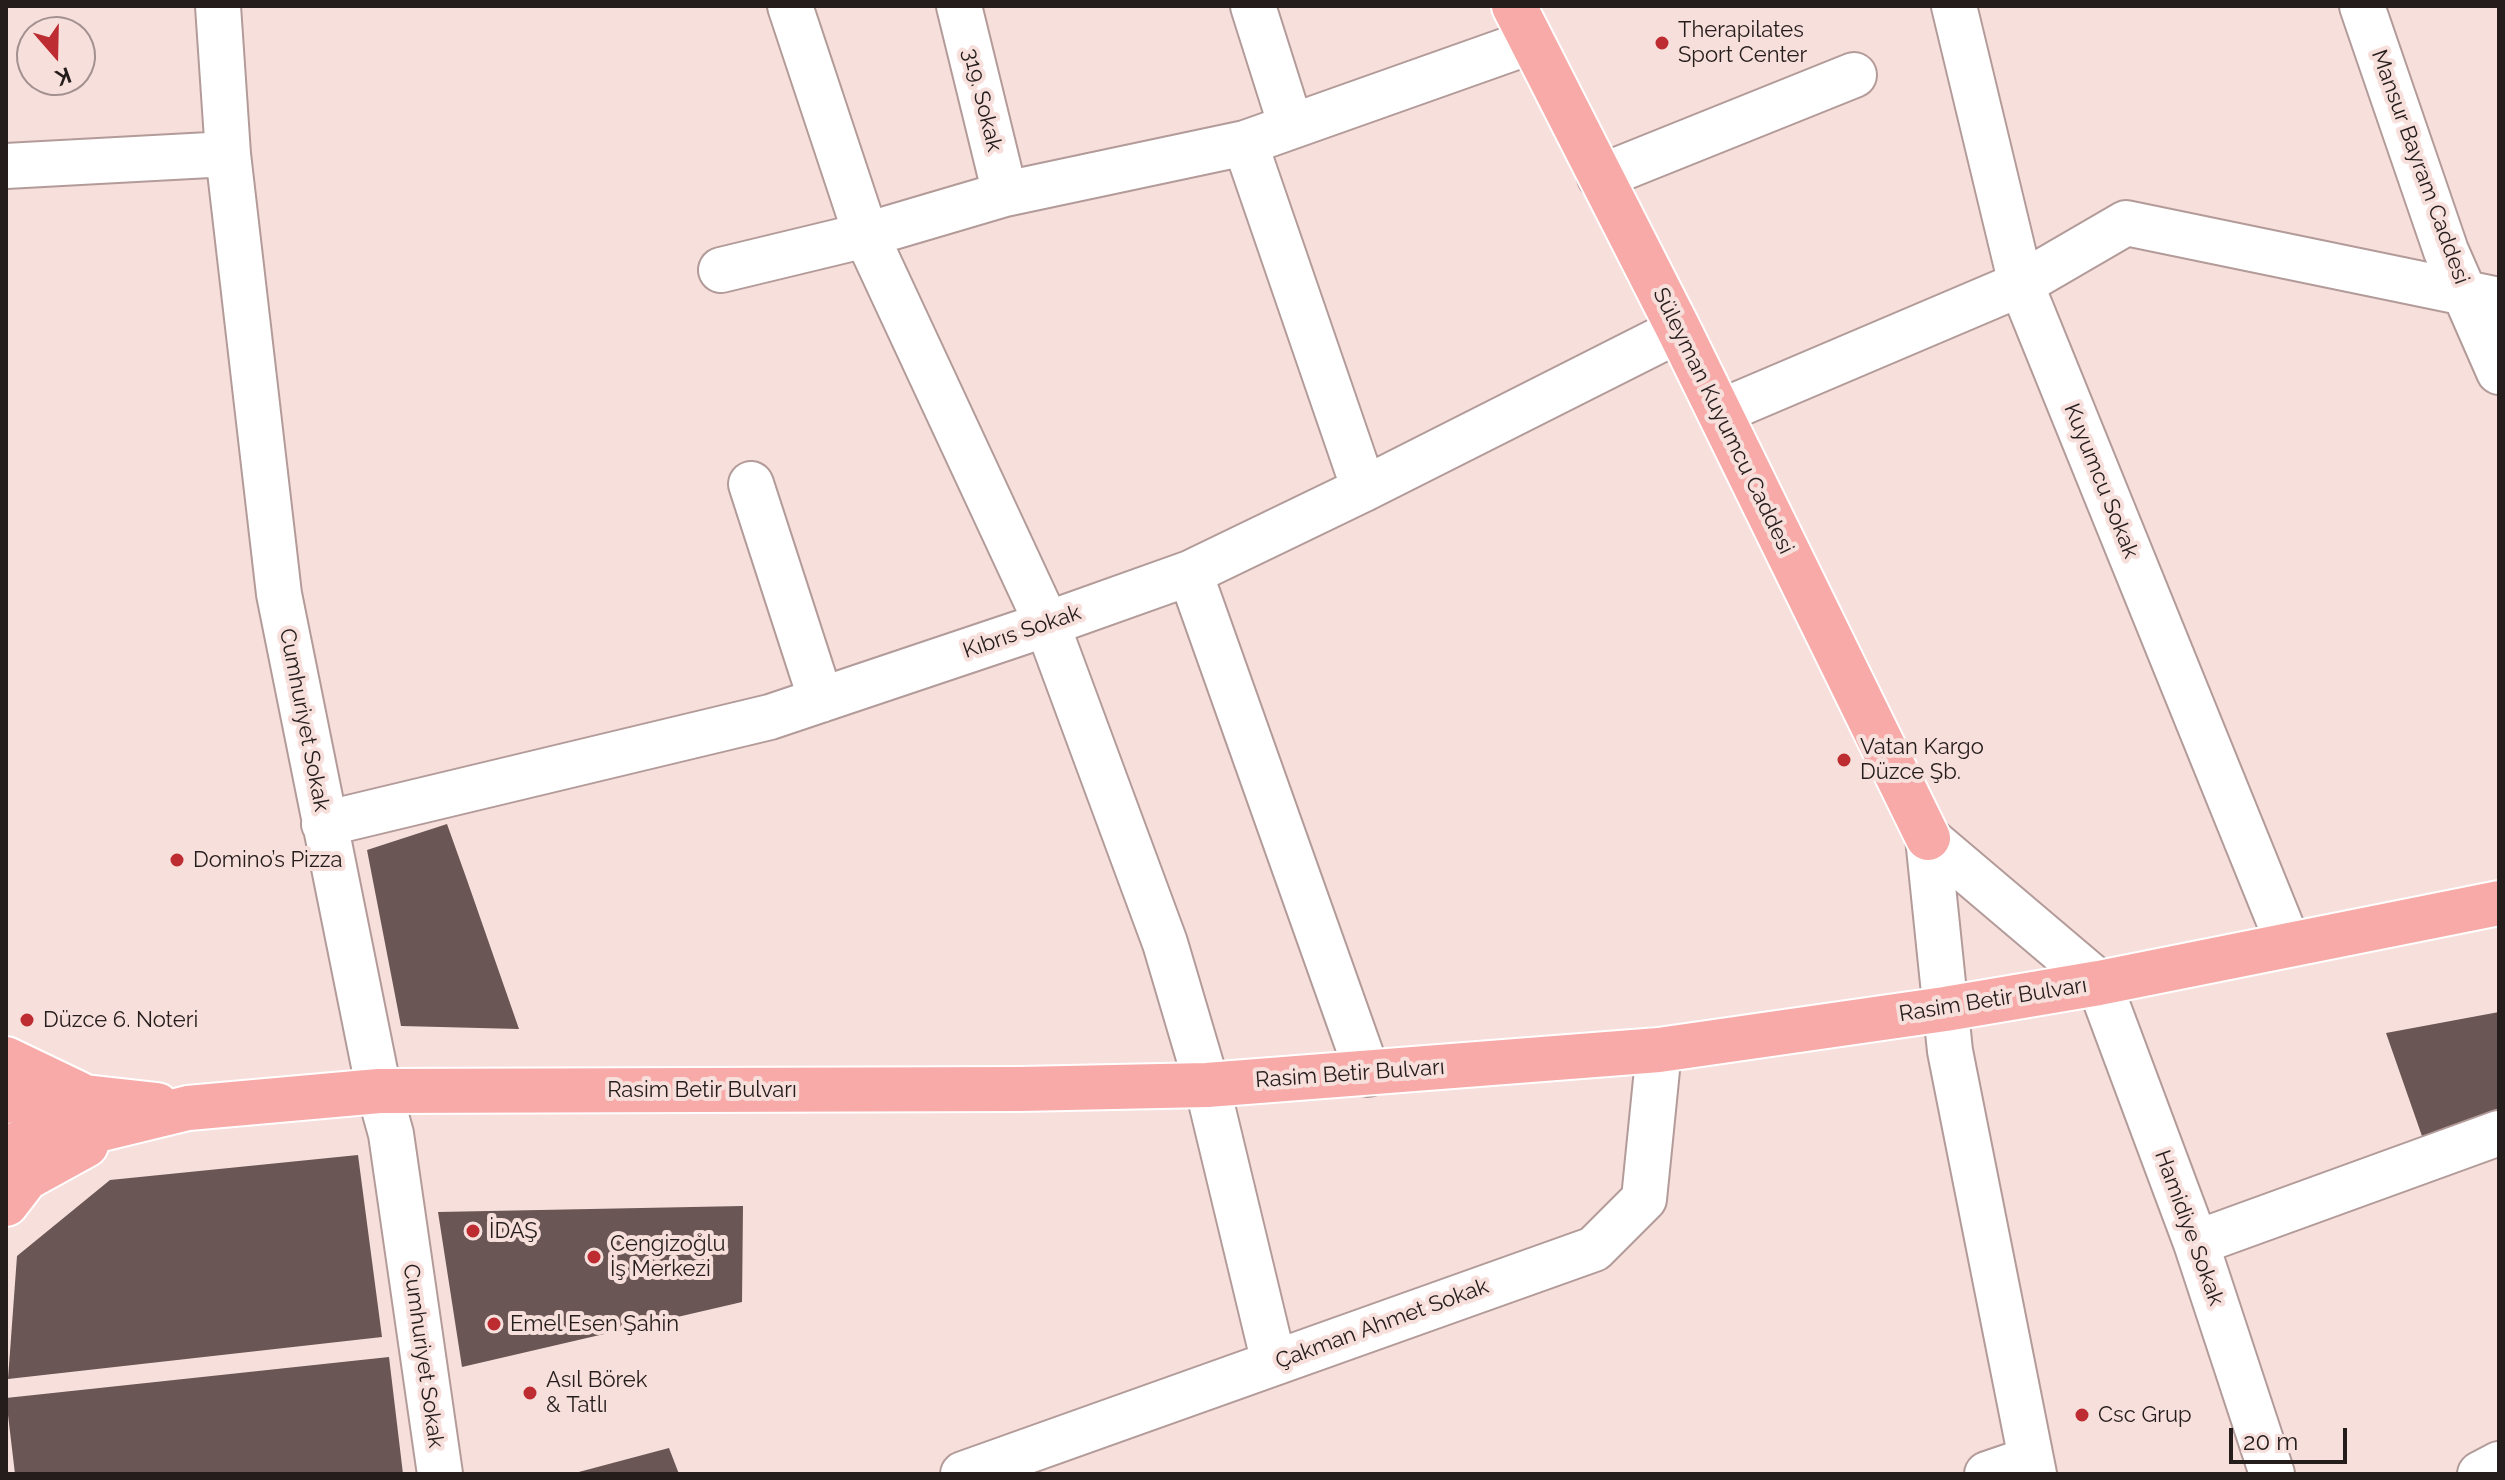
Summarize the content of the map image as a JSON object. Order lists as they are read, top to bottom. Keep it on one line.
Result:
{"streets":{"main road":["Süleyman Kuyumcu Caddesi","Rasim Betir Bulvarı"],"street":["319. Sokak","Mansur Bayram Caddesi","Kuyumcu Sokak","Kıbrıs Sokak","Cumhuriyet Sokak","Hamidiye Sokak","Çakman Ahmet Sokak"]},"crossings":[["Süleyman Kuyumcu Caddesi","Kıbrıs Sokak"],["Kuyumcu Sokak","Rasim Betir Bulvarı"],["Kıbrıs Sokak","Cumhuriyet Sokak"],["Cumhuriyet Sokak","Rasim Betir Bulvarı"],["Rasim Betir Bulvarı","Hamidiye Sokak"],["Rasim Betir Bulvarı","Çakman Ahmet Sokak"]],"places":["Therapilates Sport Center","Vatan Kargo Düzce Şb.","Domino’s Pizza","Düzce 6. Noteri","İDAŞ","Cengizoğlu İş Merkezi","Emel Esen Şahin","Asıl Börek & Tatlı","Csc Grup"],"scale_bar":"20 m","north":"bottom"}
